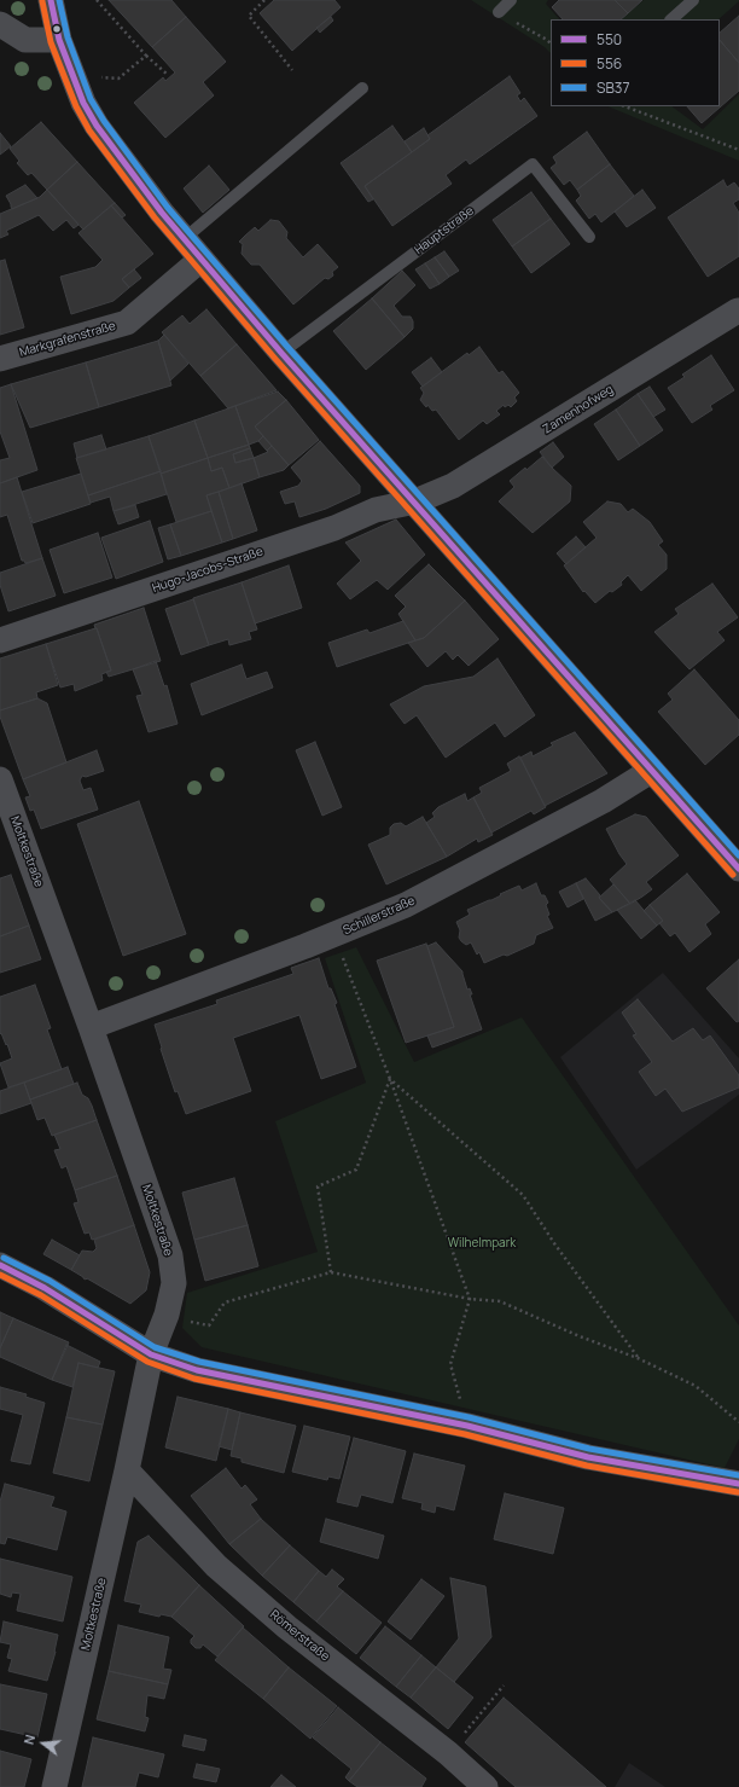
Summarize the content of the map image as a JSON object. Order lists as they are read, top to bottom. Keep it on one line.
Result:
{"streets":{"street":["Markgrafenstraße","Zamenhofweg","Hugo-Jacobs-Straße","Moltkestraße","Schillerstraße","Römerstraße"],"lane":["Hauptstraße"]},"crossings":[["Zamenhofweg","Hugo-Jacobs-Straße"],["Moltkestraße","Schillerstraße"],["Moltkestraße","Römerstraße"]],"parks":["Wilhelmpark"],"lines":["transit line 550","transit line SB37","transit line 556"],"legend":["550","556","SB37"],"north":"left"}
